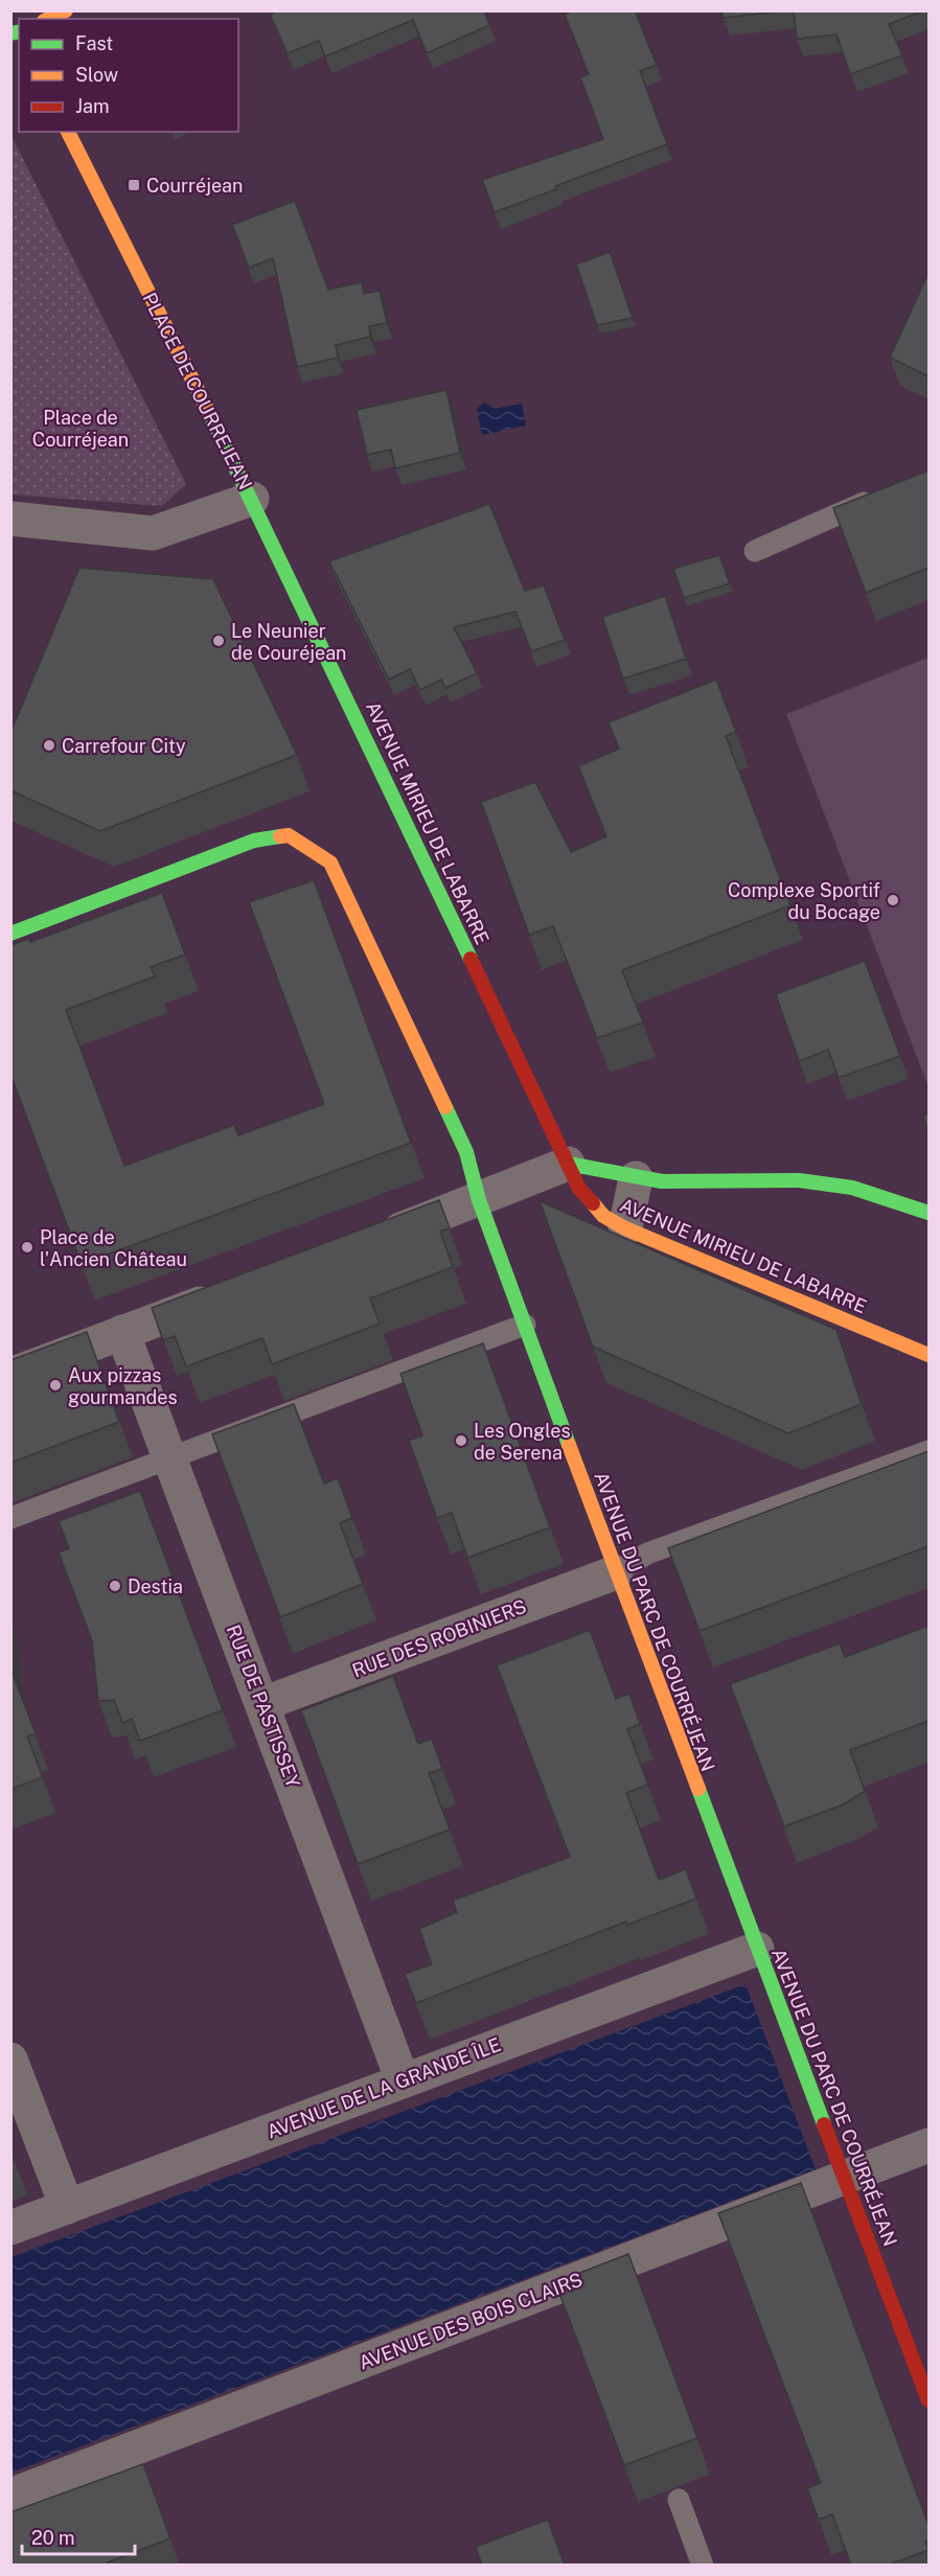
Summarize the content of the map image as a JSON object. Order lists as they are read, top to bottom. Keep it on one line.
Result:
{"streets":{"street":["PLACE DE COURREJEAN","AVENUE MIRIEU DE LABARRE","AVENUE DU PARC DE COURRÉJEAN","RUE DES ROBINIERS","RUE DE PASTISSEY","AVENUE DE LA GRANDE ÎLE","AVENUE DES BOIS CLAIRS"]},"crossings":[["PLACE DE COURREJEAN","AVENUE MIRIEU DE LABARRE"],["AVENUE DU PARC DE COURRÉJEAN","RUE DES ROBINIERS"],["AVENUE DU PARC DE COURRÉJEAN","AVENUE DE LA GRANDE ÎLE"],["AVENUE DU PARC DE COURRÉJEAN","AVENUE DES BOIS CLAIRS"],["RUE DES ROBINIERS","RUE DE PASTISSEY"],["RUE DE PASTISSEY","AVENUE DE LA GRANDE ÎLE"]],"parks":["Place de Courréjean"],"places":{"transit":["Courréjean"],"other":["Le Neunier de Couréjean","Carrefour City","Complexe Sportif du Bocage","Place de l'Ancien Château","Aux pizzas gourmandes","Les Ongles de Serena","Destia"]},"legend":["Fast","Slow","Jam"],"scale_bar":"20 m"}
